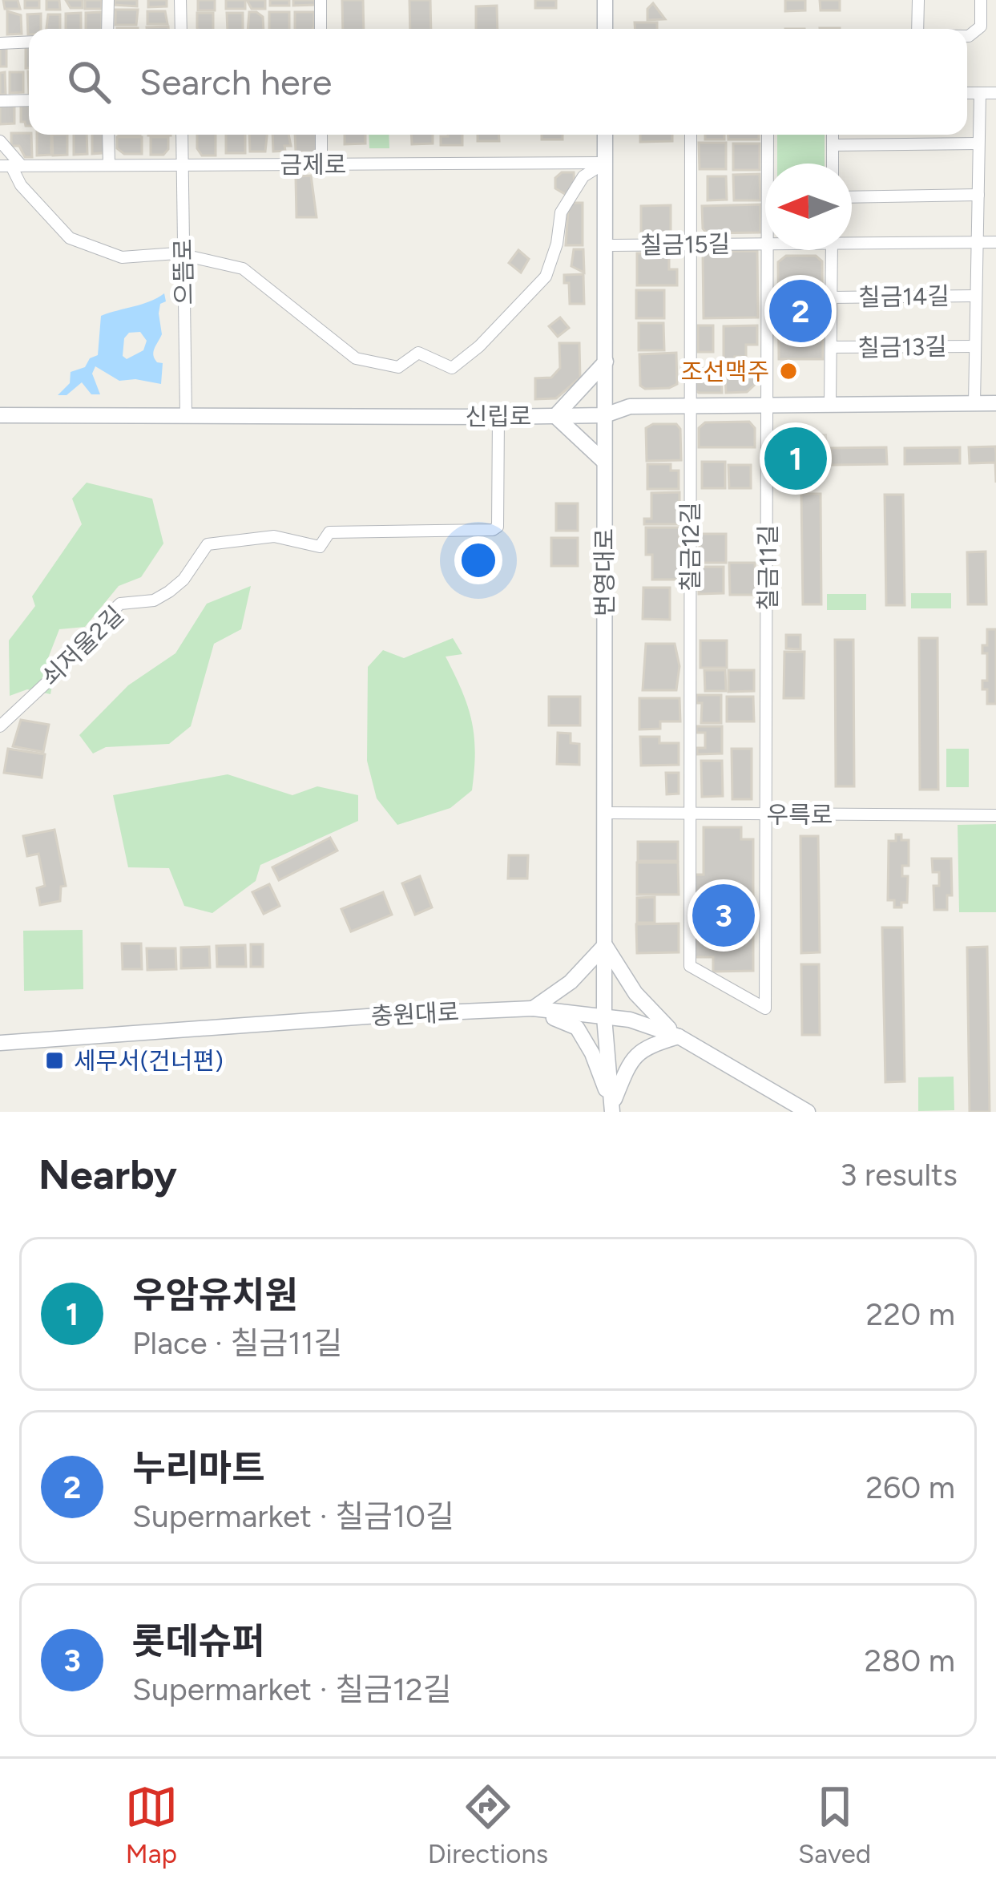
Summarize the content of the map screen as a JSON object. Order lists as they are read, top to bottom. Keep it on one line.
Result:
{"streets":{"street":["금제로","칠금15길","으뜸로","칠금14길","칠금13길","신립로","칠금12길","칠금11길","번영대로","쇠저울2길","우륵로","충원대로"]},"crossings":[["금제로","으뜸로"],["금제로","번영대로"],["칠금15길","칠금12길"],["칠금15길","번영대로"],["으뜸로","신립로"],["신립로","칠금12길"],["신립로","칠금11길"],["신립로","번영대로"],["신립로","쇠저울2길"],["칠금12길","칠금11길"],["칠금12길","우륵로"],["칠금11길","우륵로"],["번영대로","우륵로"],["번영대로","충원대로"]],"places":{"other":["조선맥주"],"transit":["세무서(건너편)"]},"north":"left","page":{"search":"Search here","pins":["2","1","3"],"heading":["Nearby","3 results"],"list":[{"mark":"1","name":"우암유치원","note":"Place · 칠금11길","value":"220 m"},{"mark":"2","name":"누리마트","note":"Supermarket · 칠금10길","value":"260 m"},{"mark":"3","name":"롯데슈퍼","note":"Supermarket · 칠금12길","value":"280 m"}],"nav":["Map","Directions","Saved"]}}
